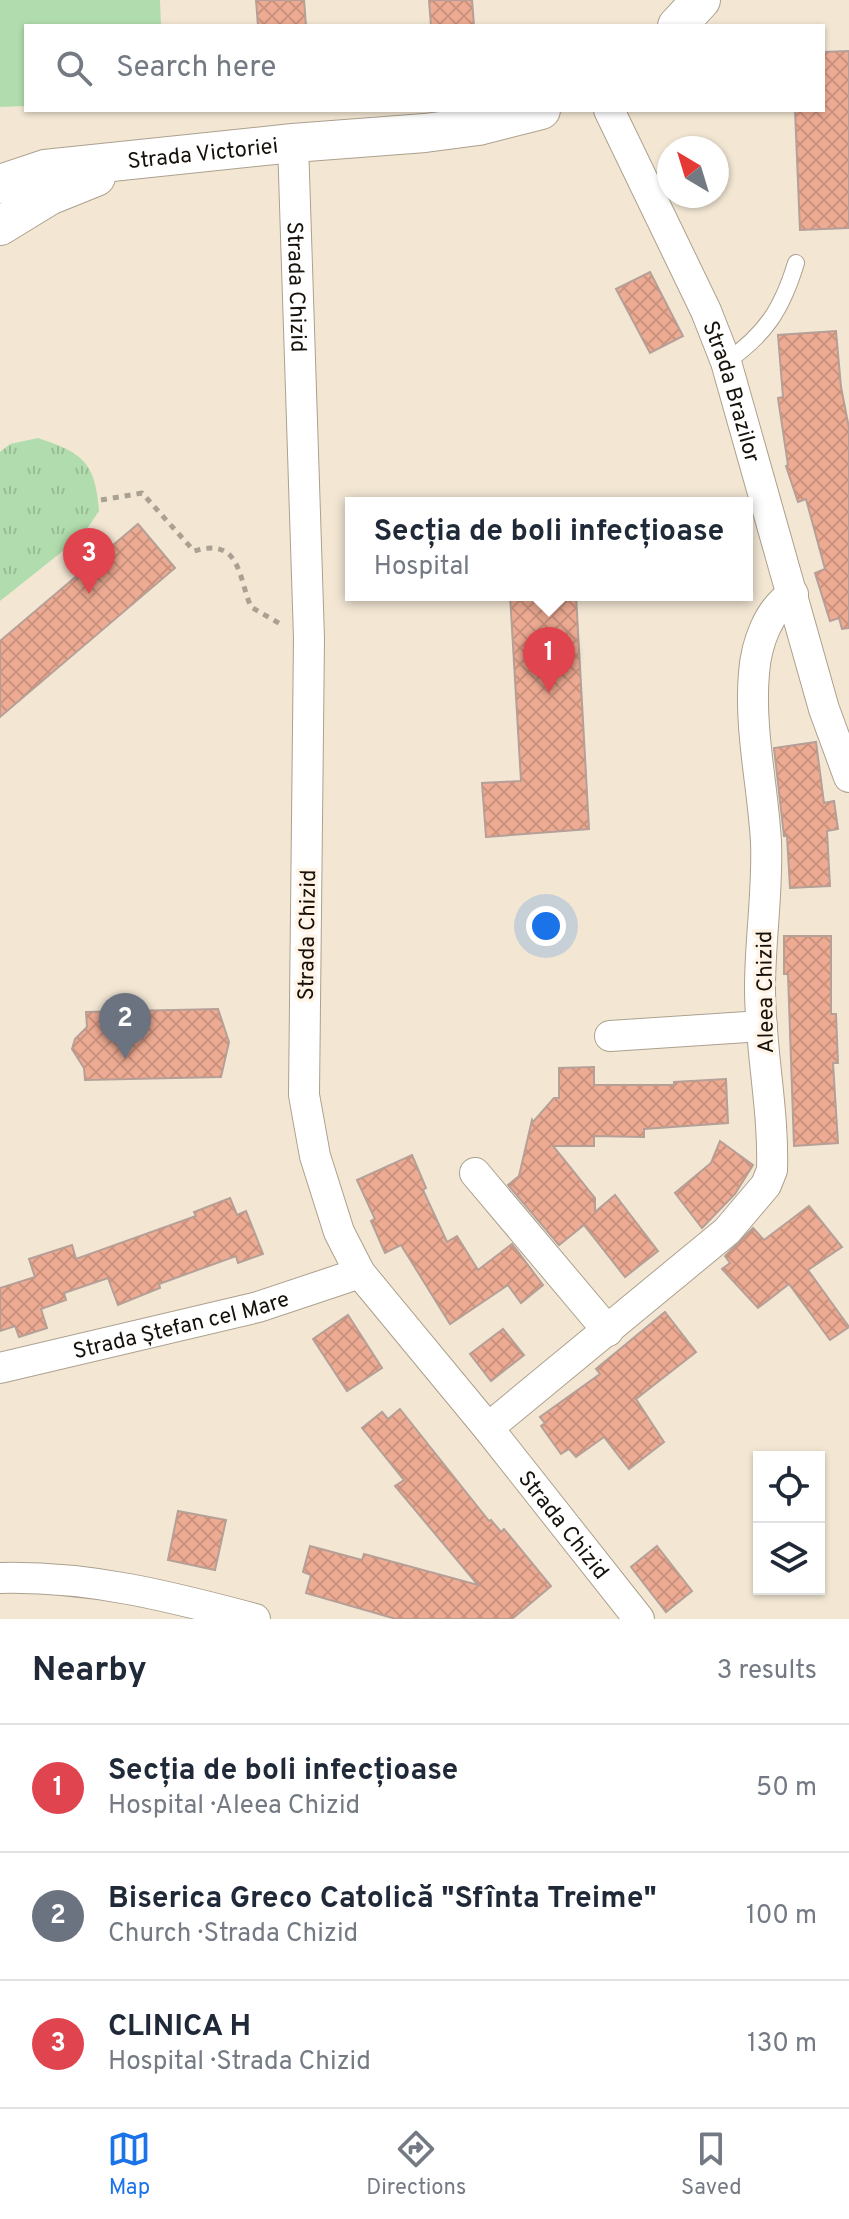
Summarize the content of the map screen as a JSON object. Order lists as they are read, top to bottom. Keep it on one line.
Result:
{"streets":{"street":["Strada Victoriei","Strada Chizid","Strada Brazilor","Aleea Chizid","Strada Ștefan cel Mare"]},"crossings":[["Strada Victoriei","Strada Chizid"],["Strada Chizid","Aleea Chizid"],["Strada Chizid","Strada Ștefan cel Mare"],["Strada Brazilor","Aleea Chizid"]],"north":"top left","page":{"search":"Search here","popup":["Secția de boli infecțioase","Hospital"],"pins":["3","1","2"],"heading":["Nearby","3 results"],"list":[{"mark":"1","name":"Secția de boli infecțioase","note":"Hospital · Aleea Chizid","value":"50 m"},{"mark":"2","name":"Biserica Greco Catolică \"Sfînta Treime\"","note":"Church · Strada Chizid","value":"100 m"},{"mark":"3","name":"CLINICA H","note":"Hospital · Strada Chizid","value":"130 m"}],"nav":["Map","Directions","Saved"]}}
